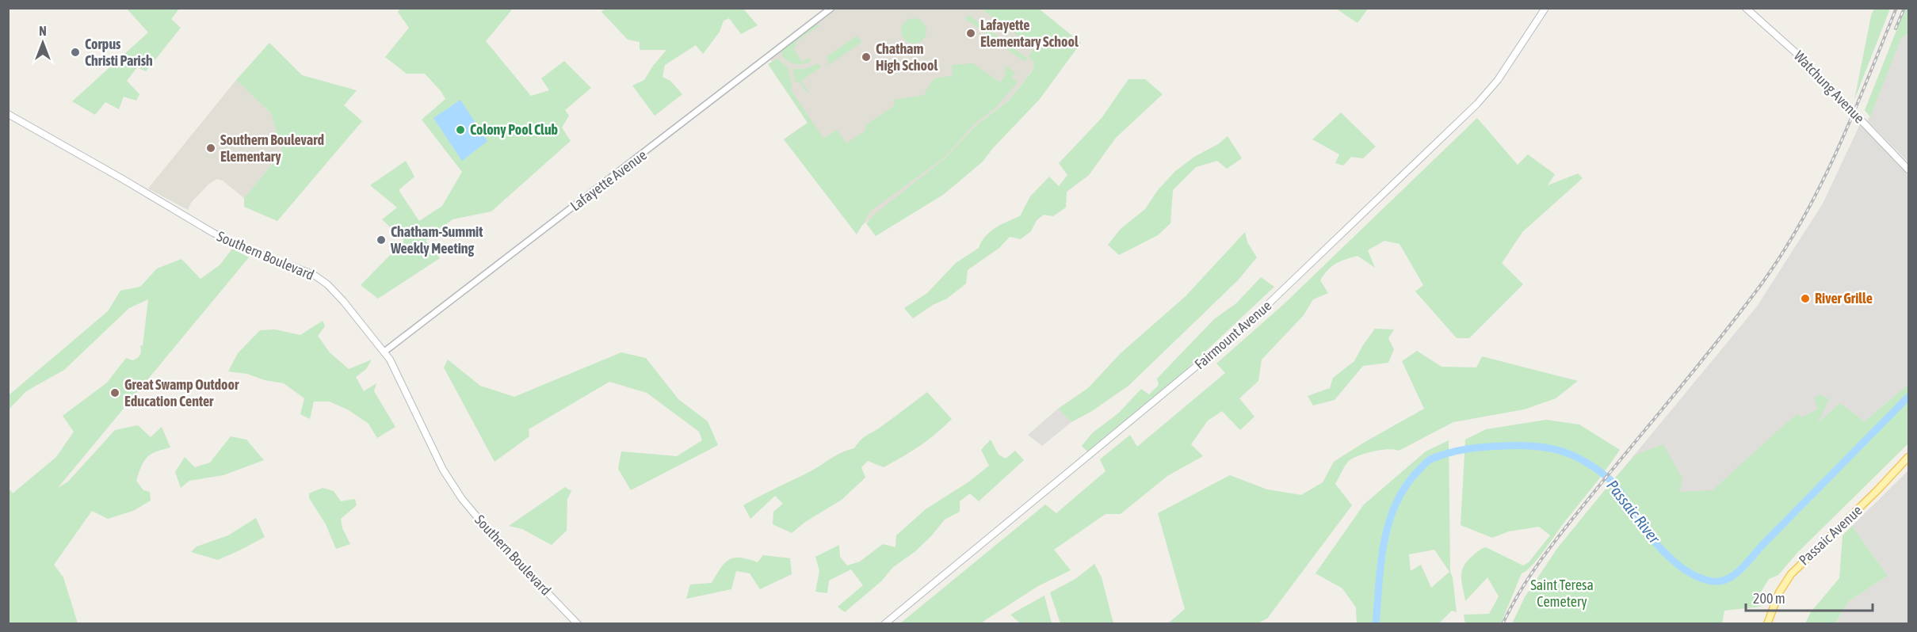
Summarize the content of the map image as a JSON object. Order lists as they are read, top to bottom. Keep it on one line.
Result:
{"streets":{"main road":["Watchung Avenue","Southern Boulevard","Fairmount Avenue","Passaic Avenue"],"street":["Lafayette Avenue"]},"crossings":[["Lafayette Avenue","Southern Boulevard"]],"water":["Passaic River"],"parks":["Saint Teresa Cemetery"],"places":["Lafayette Elementary School","Corpus Christi Parish","Chatham High School","Colony Pool Club","Southern Boulevard Elementary","Chatham-Summit Weekly Meeting","River Grille","Great Swamp Outdoor Education Center"],"scale_bar":"200 m","north":"top"}
